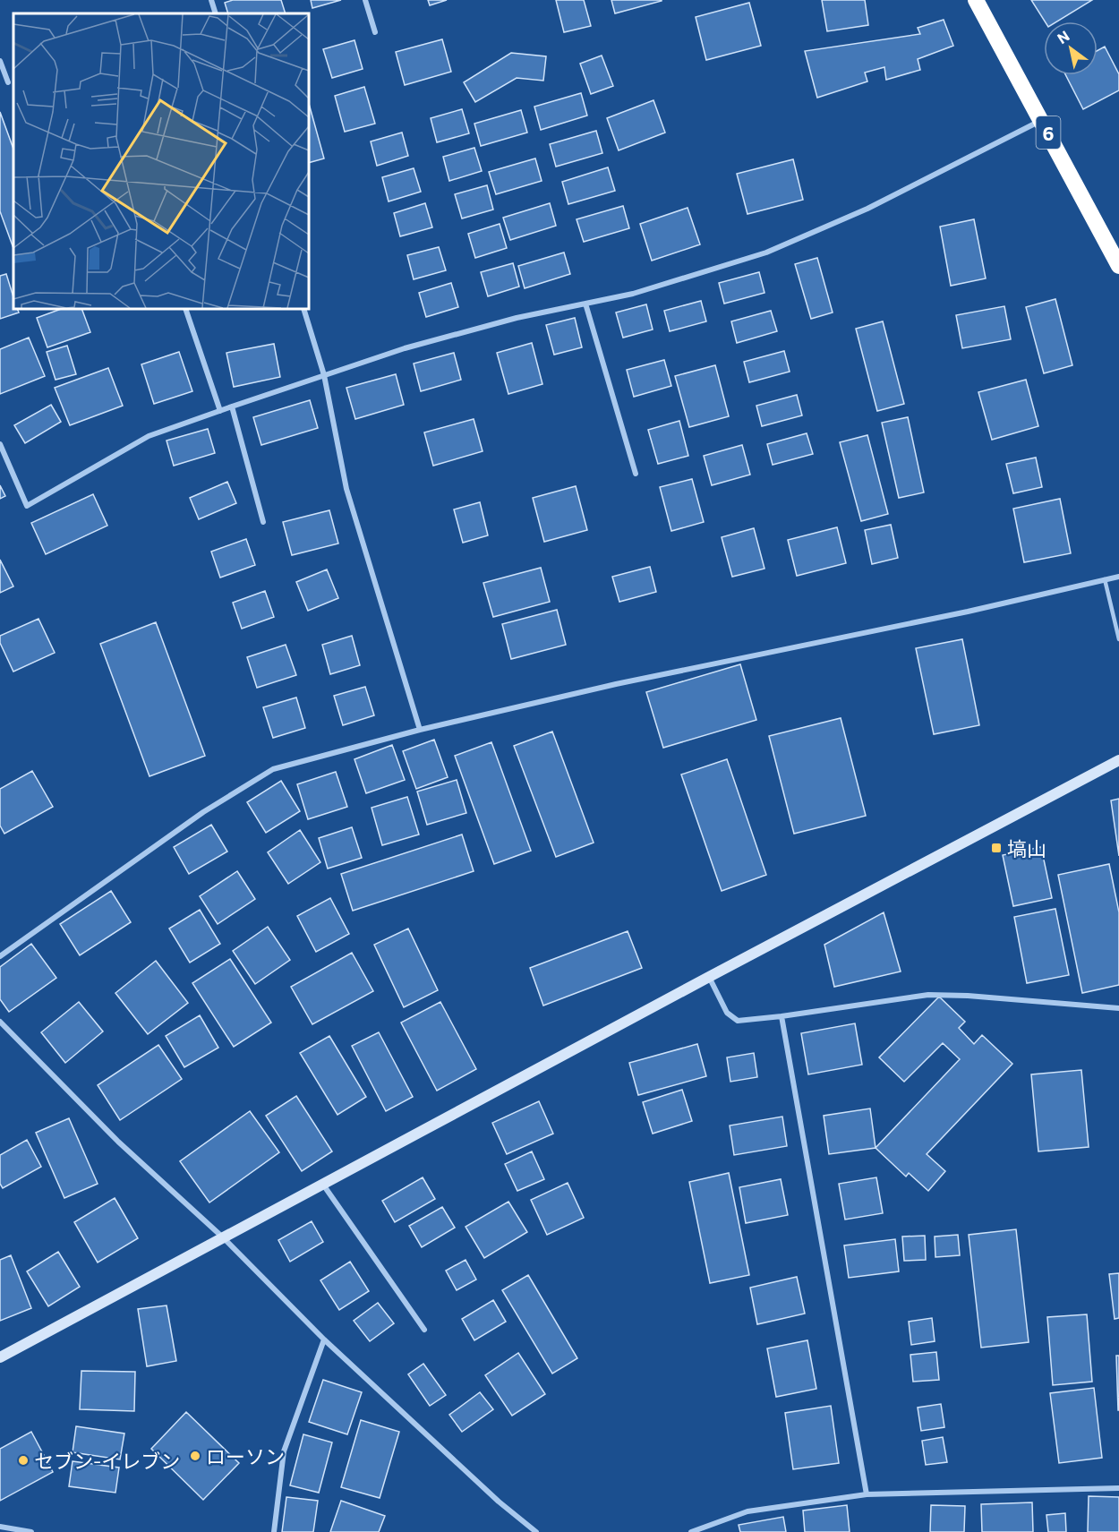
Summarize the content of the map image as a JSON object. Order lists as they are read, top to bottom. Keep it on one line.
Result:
{"streets":{"highway":["6"]},"places":{"transit":["塙山"],"other":["ローソン","セブン-イレブン"]},"north":"top left"}
